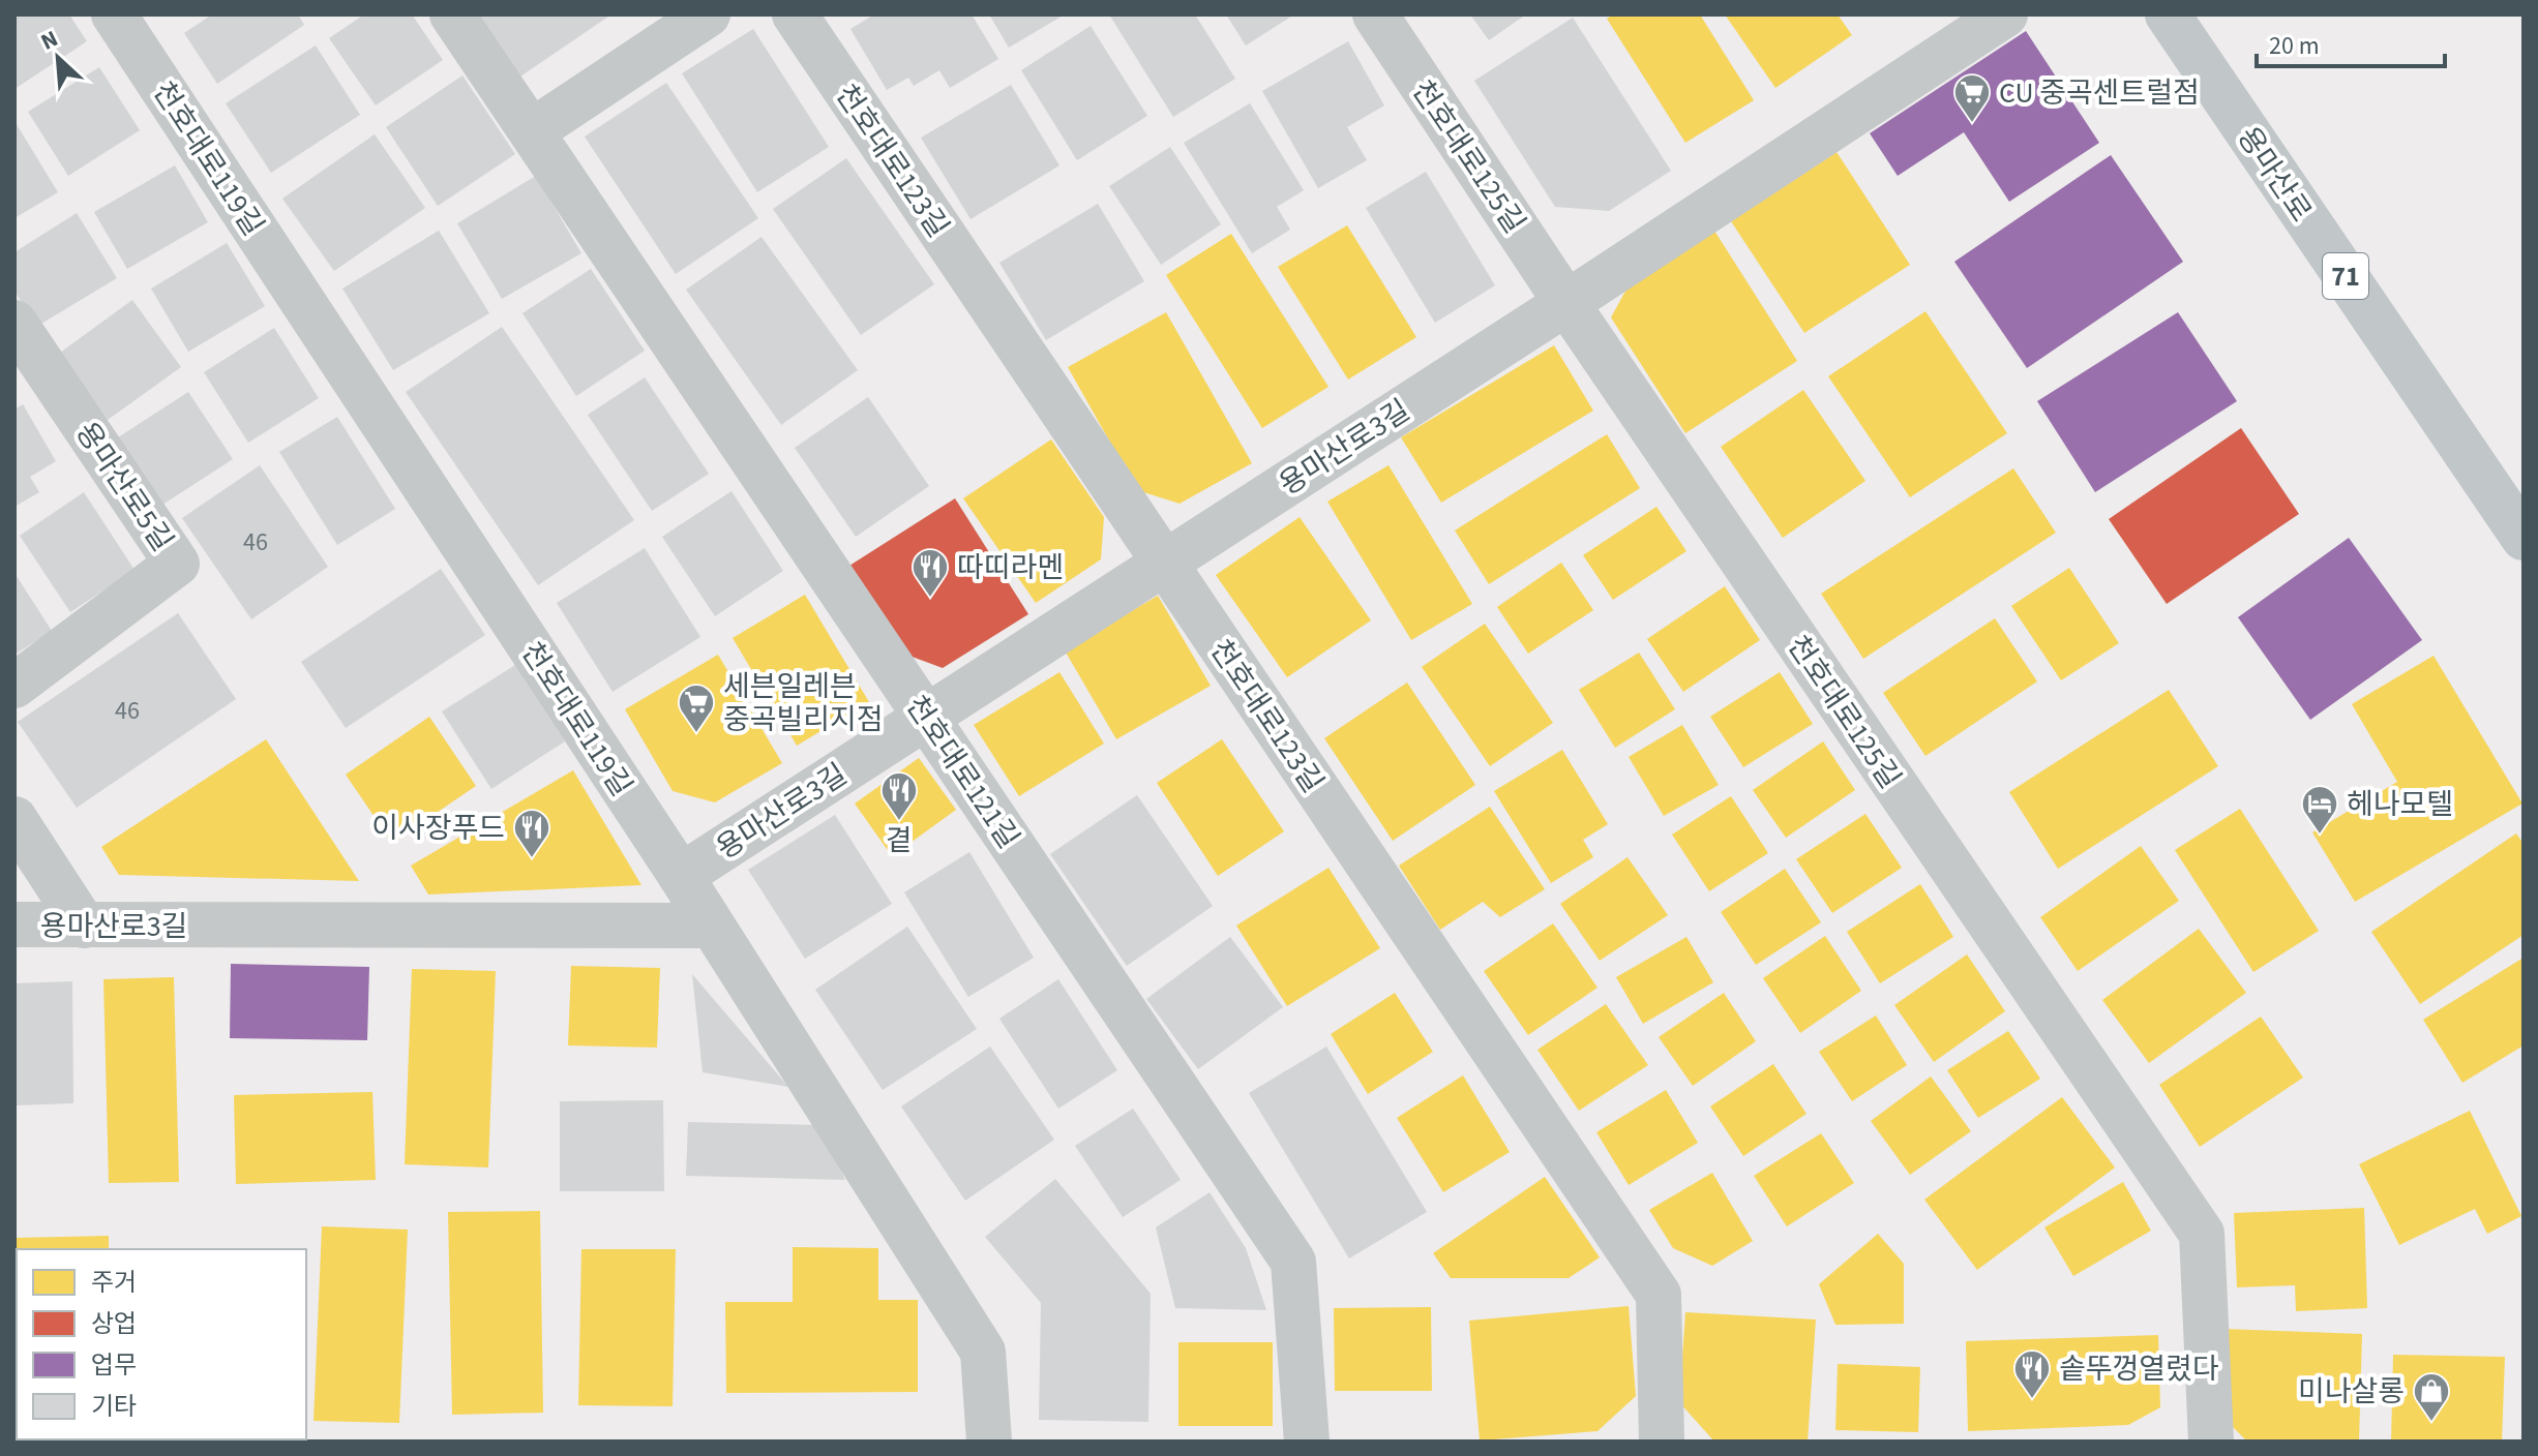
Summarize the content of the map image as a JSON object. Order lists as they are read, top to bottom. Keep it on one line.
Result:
{"streets":{"main road":["용마산로","71"],"street":["천호대로125길","천호대로119길","천호대로123길","용마산로3길","용마산로5길","천호대로121길"]},"crossings":[["천호대로125길","용마산로3길"],["천호대로119길","용마산로3길"],["천호대로123길","용마산로3길"],["용마산로3길","천호대로121길"]],"places":{"supermarket":["CU 중곡센트럴점","세븐일레븐 중곡빌리지점"],"restaurant":["따띠라멘","곁","이사장푸드","솥뚜껑열렸다"],"hotel":["헤나모텔"],"shop":["미나살롱"]},"house_numbers":["46","46"],"legend":["주거","상업","업무","기타"],"scale_bar":"20 m","north":"top left"}
